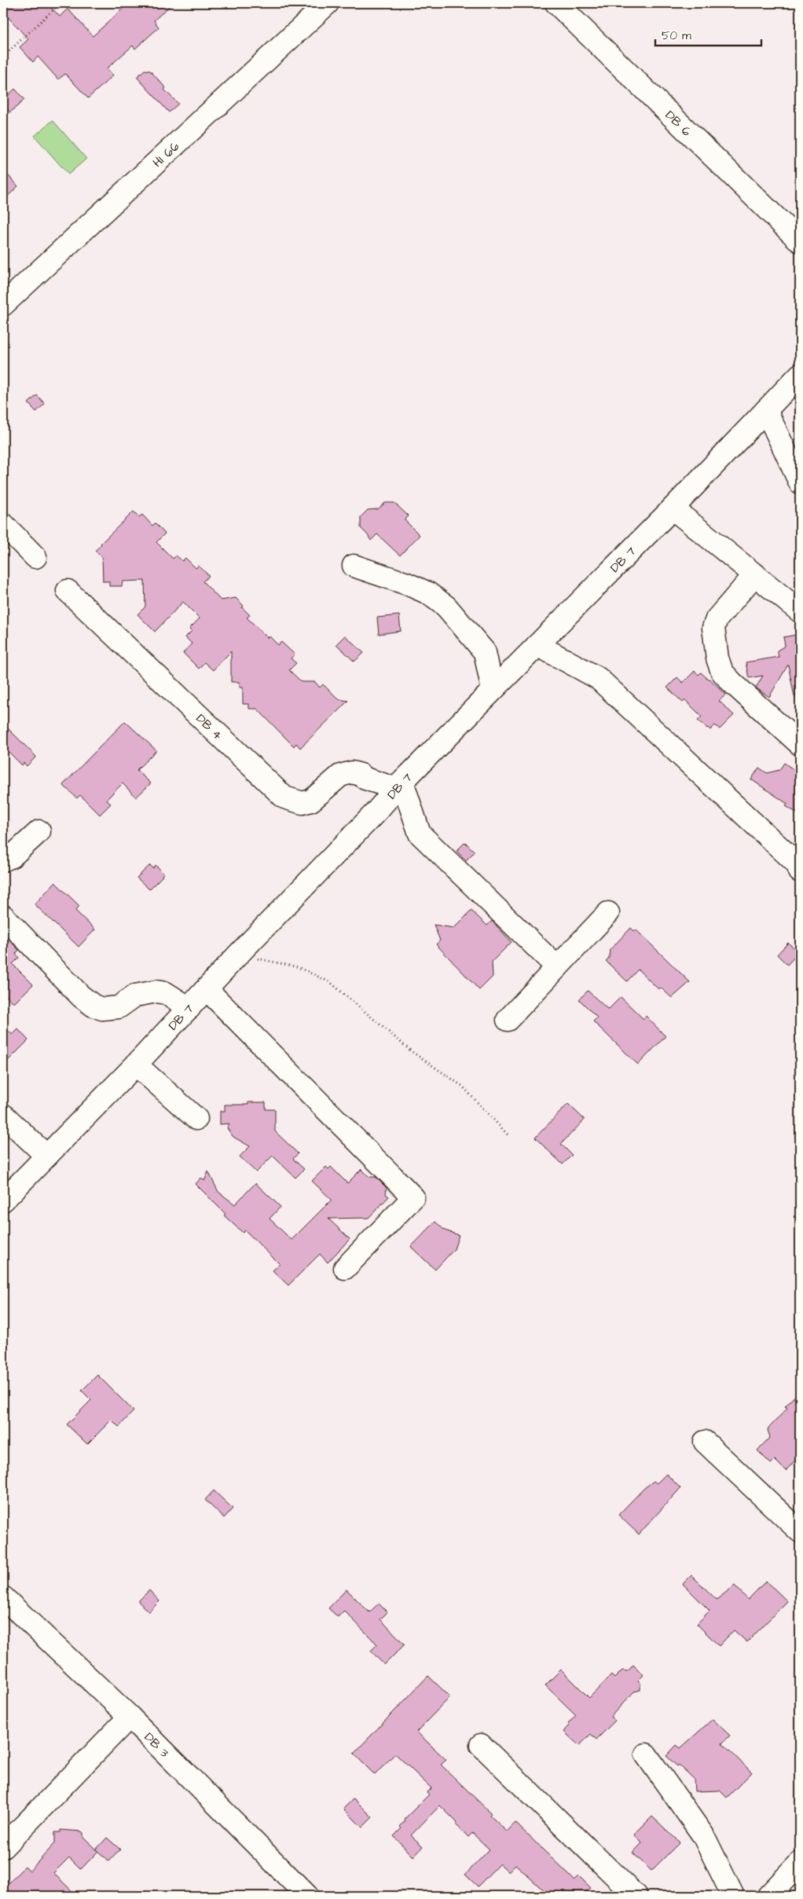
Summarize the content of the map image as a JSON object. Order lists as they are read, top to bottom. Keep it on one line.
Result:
{"streets":{"street":["DB 6","HI 66","DB 7","DB 4","DB 3"]},"crossings":[["DB 7","DB 4"]],"scale_bar":"50 m"}
